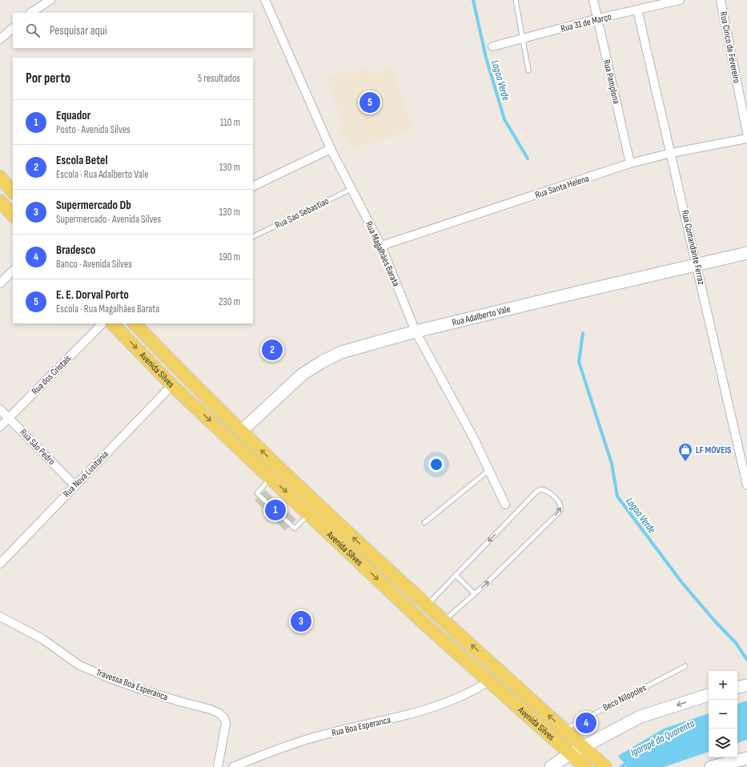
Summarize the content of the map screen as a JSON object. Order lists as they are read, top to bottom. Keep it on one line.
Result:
{"streets":{"main road":["Avenida Silves"],"street":["Rua 31 de Março","Rua Cinco de Fevereiro","Rua Pamplona","Rua Santa Helena","Rua Comandante Ferraz","Rua Magalhães Barata","Rua Adalberto Vale","Rua dos Cristais","Rua São Pedro","Rua Nova Lusitania","Travessa Boa Esperanca","Rua Boa Esperanca"],"lane":["Rua Sao Sebastiao","Beco Nilopoles"]},"crossings":[["Rua 31 de Março","Rua Pamplona"],["Rua 31 de Março","Rua Comandante Ferraz"],["Rua Pamplona","Rua Santa Helena"],["Rua Santa Helena","Rua Comandante Ferraz"],["Rua Santa Helena","Rua Magalhães Barata"],["Rua Sao Sebastiao","Rua Magalhães Barata"],["Rua Comandante Ferraz","Rua Adalberto Vale"],["Rua Magalhães Barata","Rua Adalberto Vale"],["Rua Adalberto Vale","Avenida Silves"],["Avenida Silves","Rua Nova Lusitania"],["Avenida Silves","Beco Nilopoles"],["Avenida Silves","Rua Boa Esperanca"],["Rua dos Cristais","Rua São Pedro"],["Rua São Pedro","Rua Nova Lusitania"]],"water":["Lagoa Verde","Igarapé do Quarenta"],"places":{"shop":["LF MÓVEIS"]},"page":{"search":"Pesquisar aqui","heading":["Por perto","5 resultados"],"pins":["5","2","1","3","4"],"list":[{"mark":"1","name":"Equador","note":"Posto · Avenida Silves","value":"110 m"},{"mark":"2","name":"Escola Betel","note":"Escola · Rua Adalberto Vale","value":"130 m"},{"mark":"3","name":"Supermercado Db","note":"Supermercado · Avenida Silves","value":"130 m"},{"mark":"4","name":"Bradesco","note":"Banco · Avenida Silves","value":"190 m"},{"mark":"5","name":"E. E. Dorval Porto","note":"Escola · Rua Magalhães Barata","value":"230 m"}],"map_buttons":["+","−"]}}
